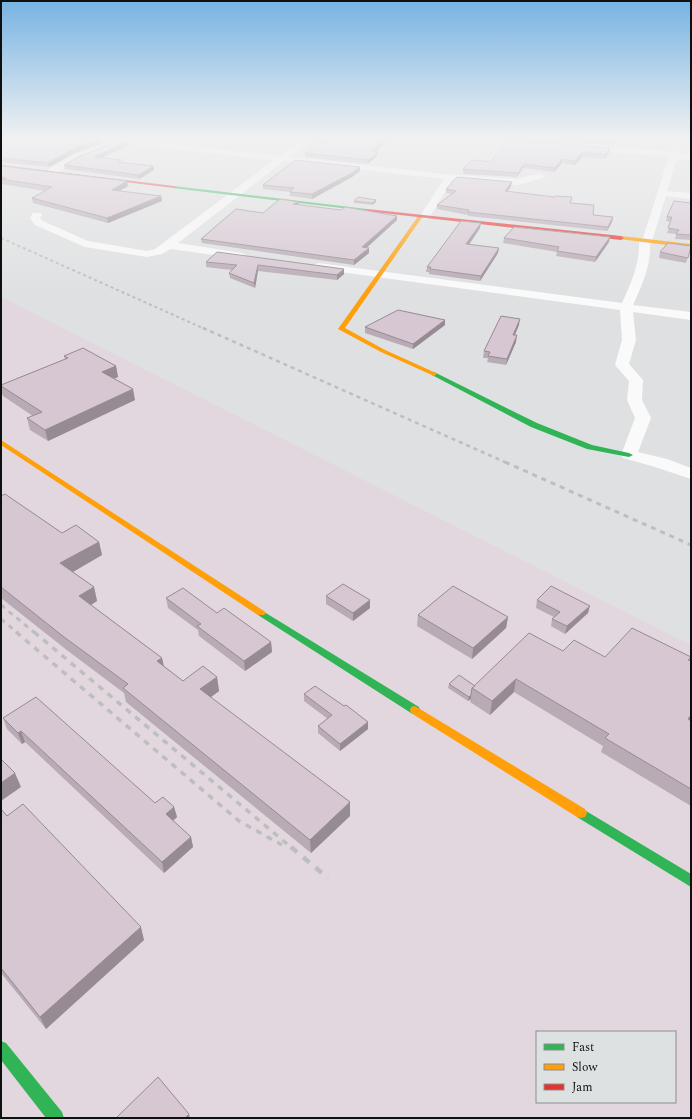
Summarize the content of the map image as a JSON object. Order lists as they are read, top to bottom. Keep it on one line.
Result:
{"legend":["Fast","Slow","Jam"]}
